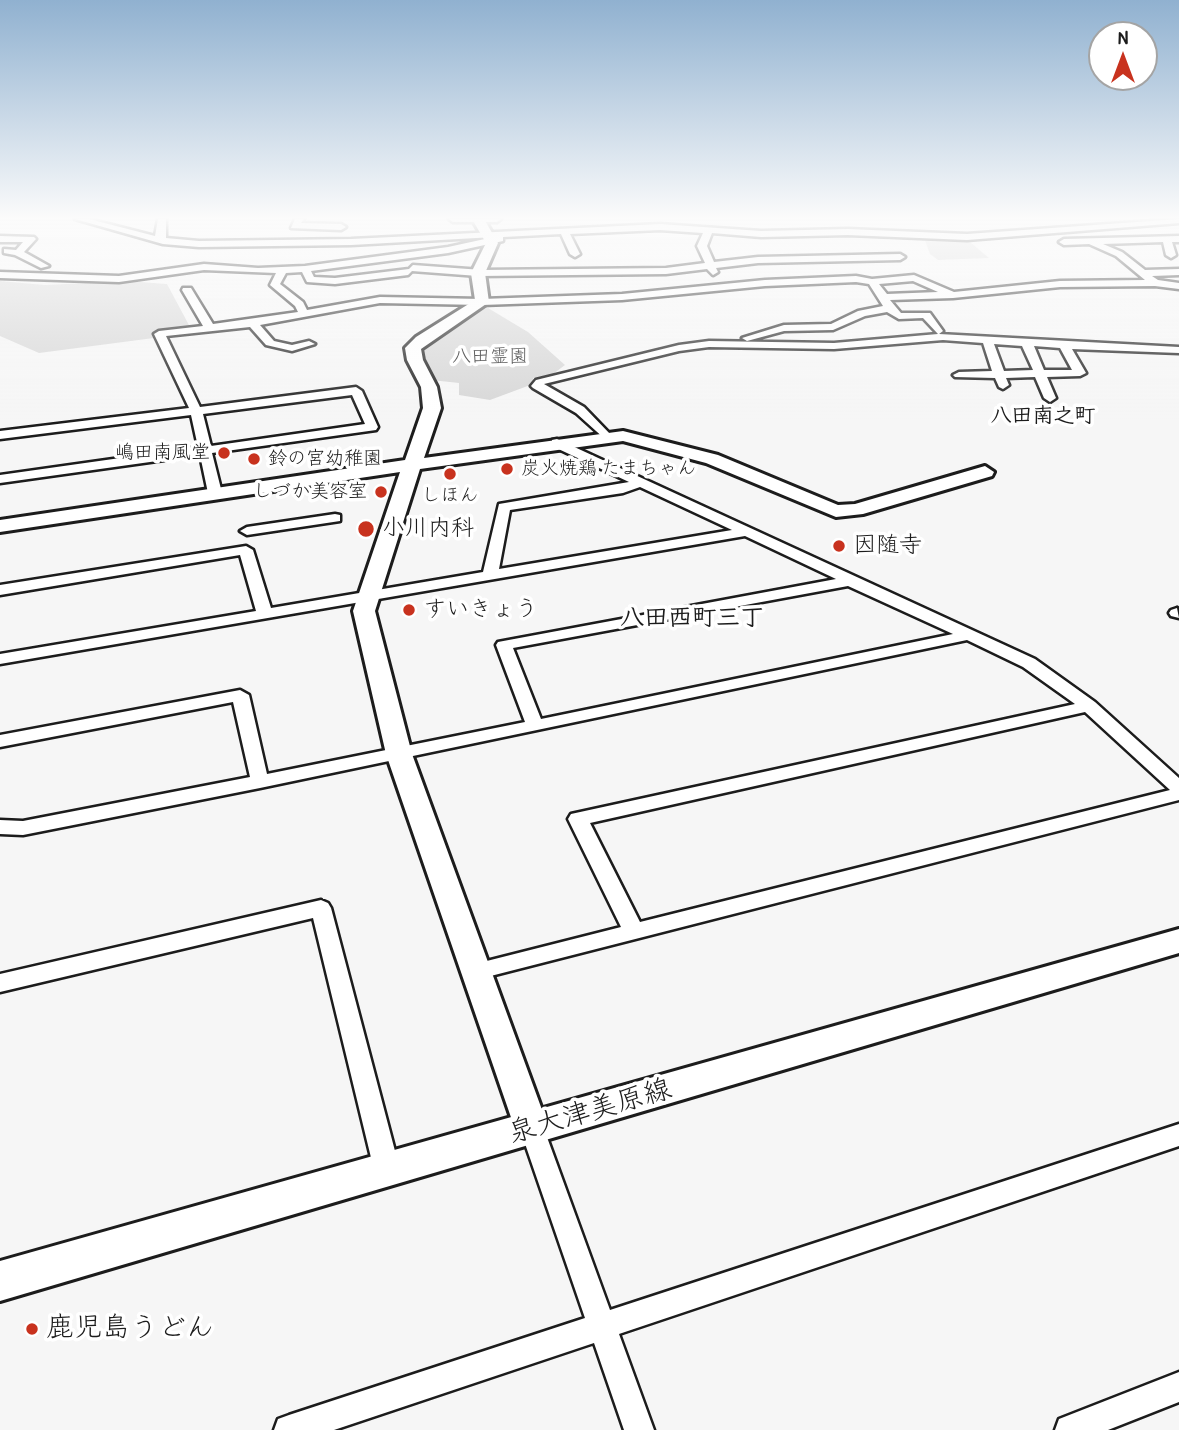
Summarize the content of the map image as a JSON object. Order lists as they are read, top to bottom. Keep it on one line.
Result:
{"streets":{"main road":["泉大津美原線"]},"districts":["八田南之町","八田西町三丁"],"parks":["八田霊園"],"places":["嶋田南風堂","鈴の宮幼稚園","炭火焼鶏 たまちゃん","しほん","しづか美容室","小川内科","因随寺","すいきょう","鹿児島うどん"],"north":"top"}
